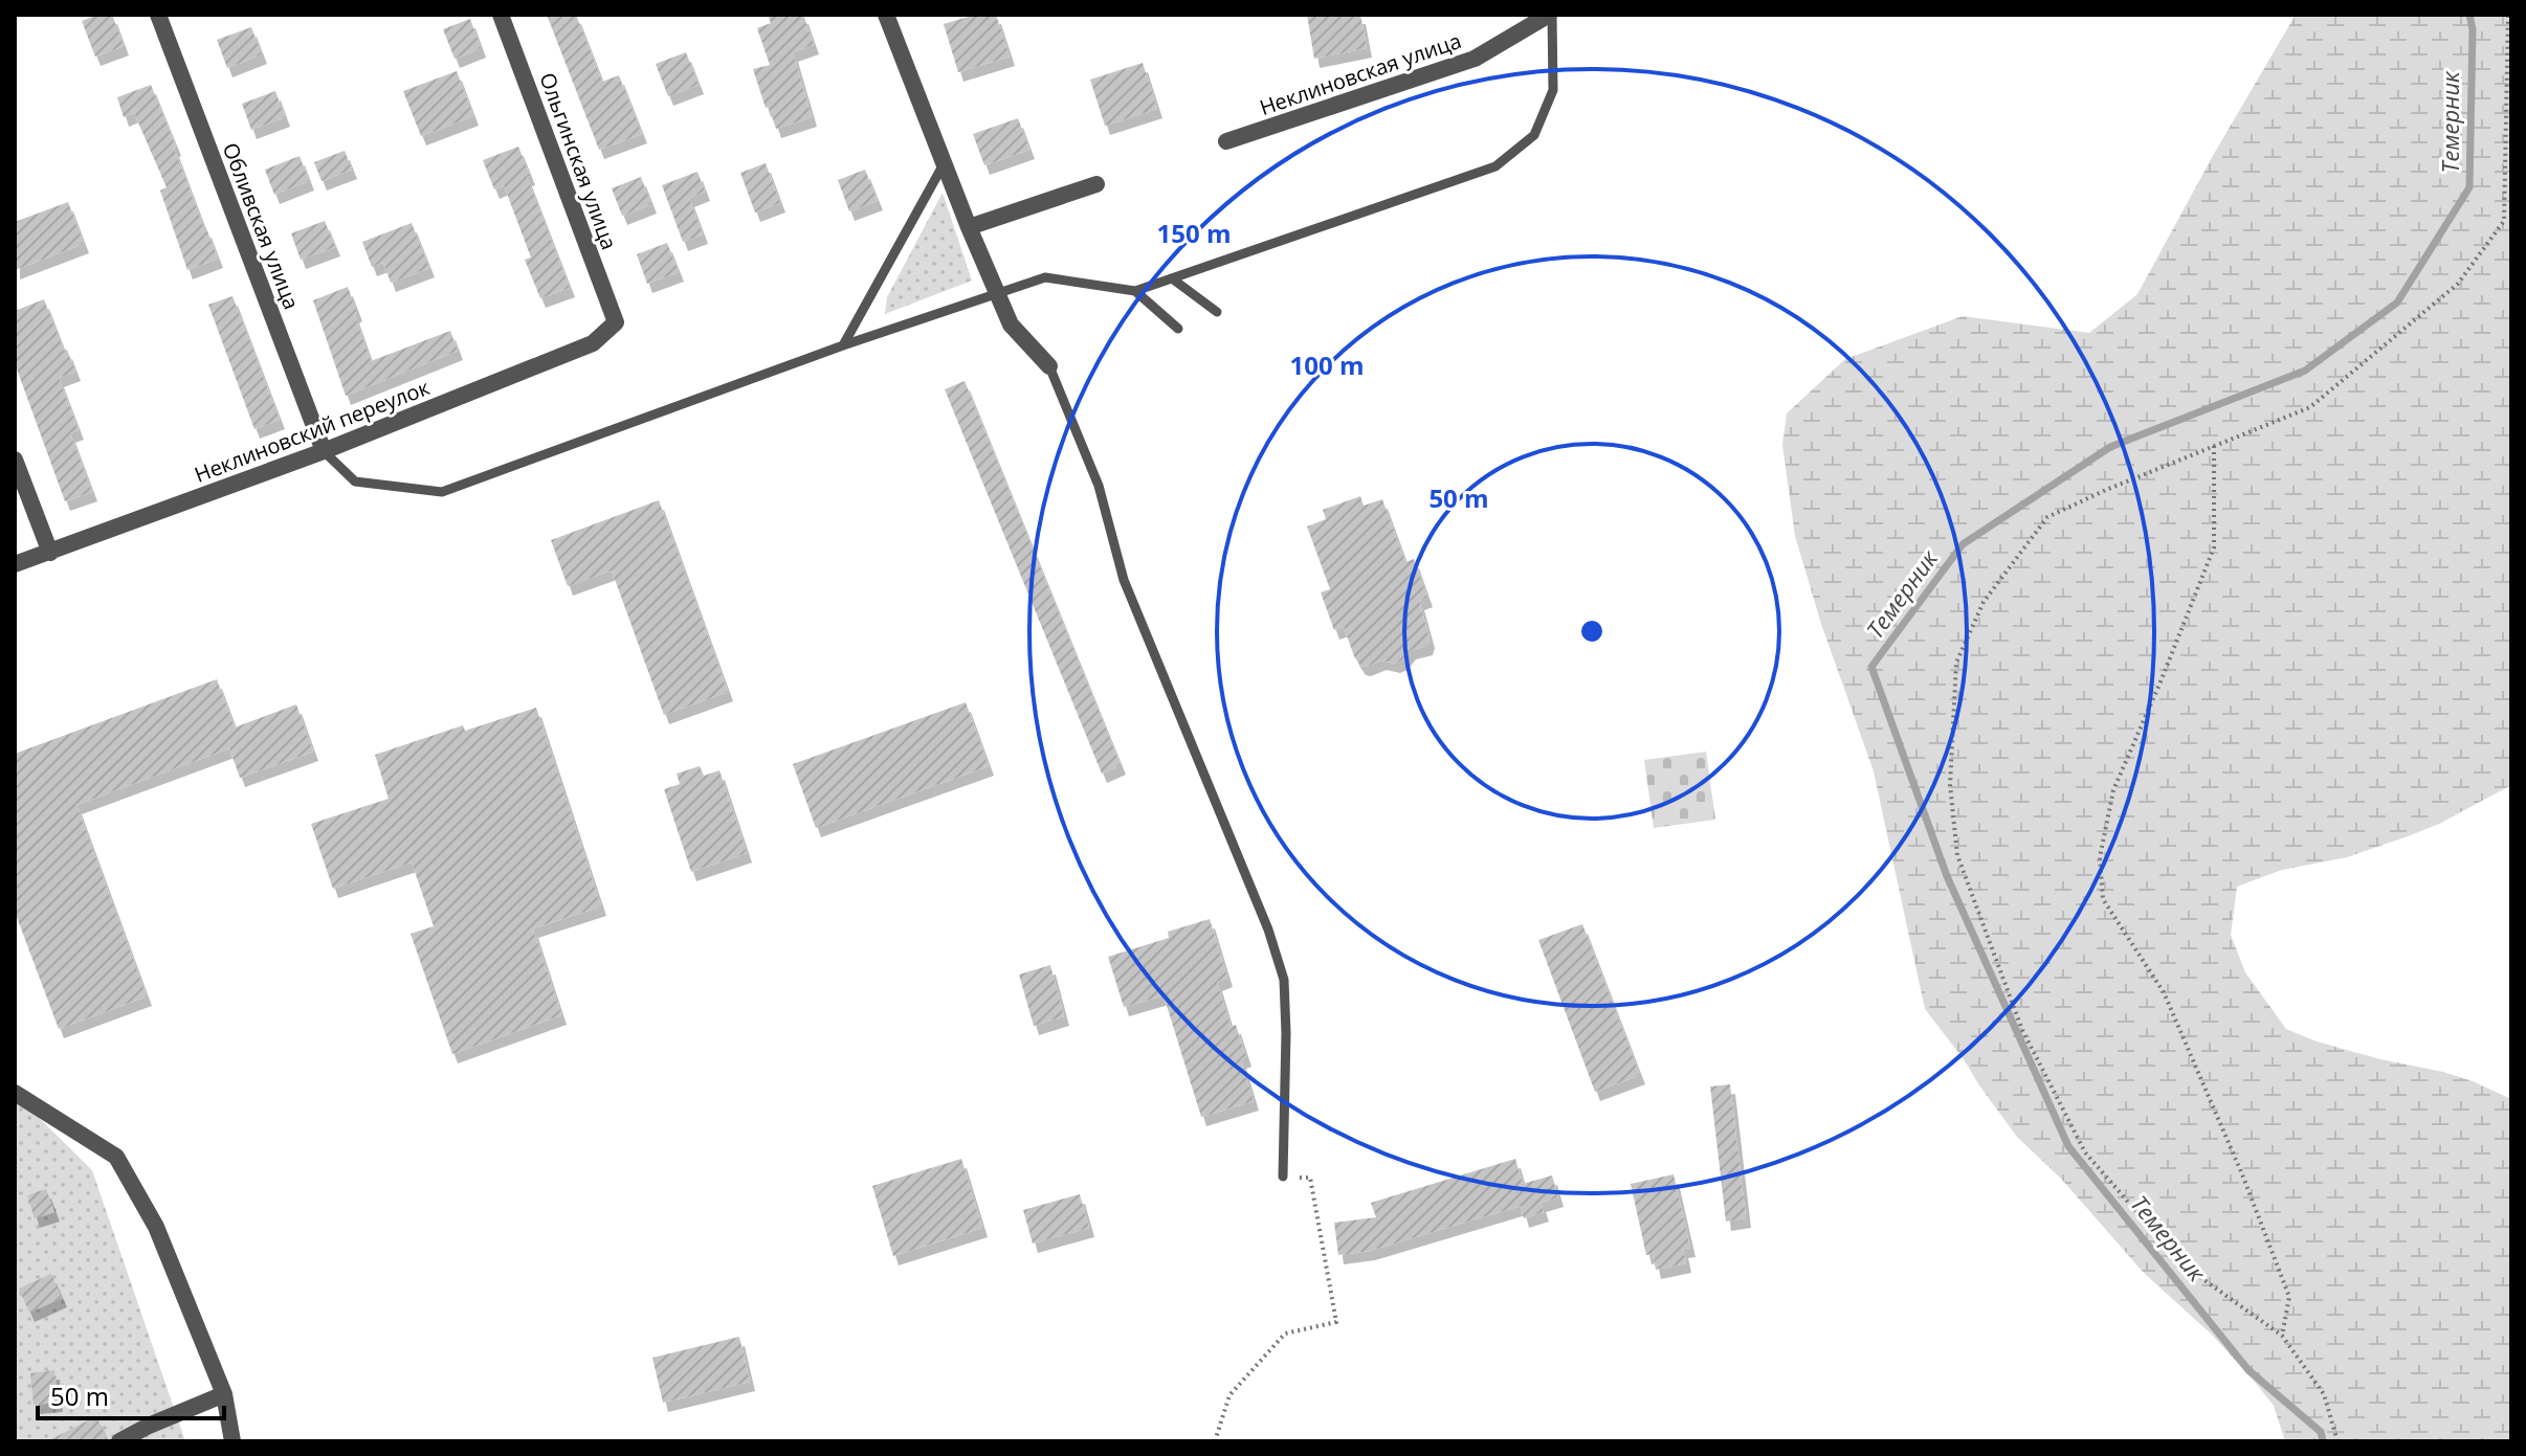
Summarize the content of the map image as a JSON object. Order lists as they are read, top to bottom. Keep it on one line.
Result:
{"streets":{"street":["Неклиновская улица","Ольгинская улица","Обливская улица","Неклиновский переулок"]},"crossings":[["Ольгинская улица","Неклиновский переулок"],["Обливская улица","Неклиновский переулок"]],"water":["Темерник"],"scale_bar":"50 m","rings":["150 m","100 m","50 m"]}
